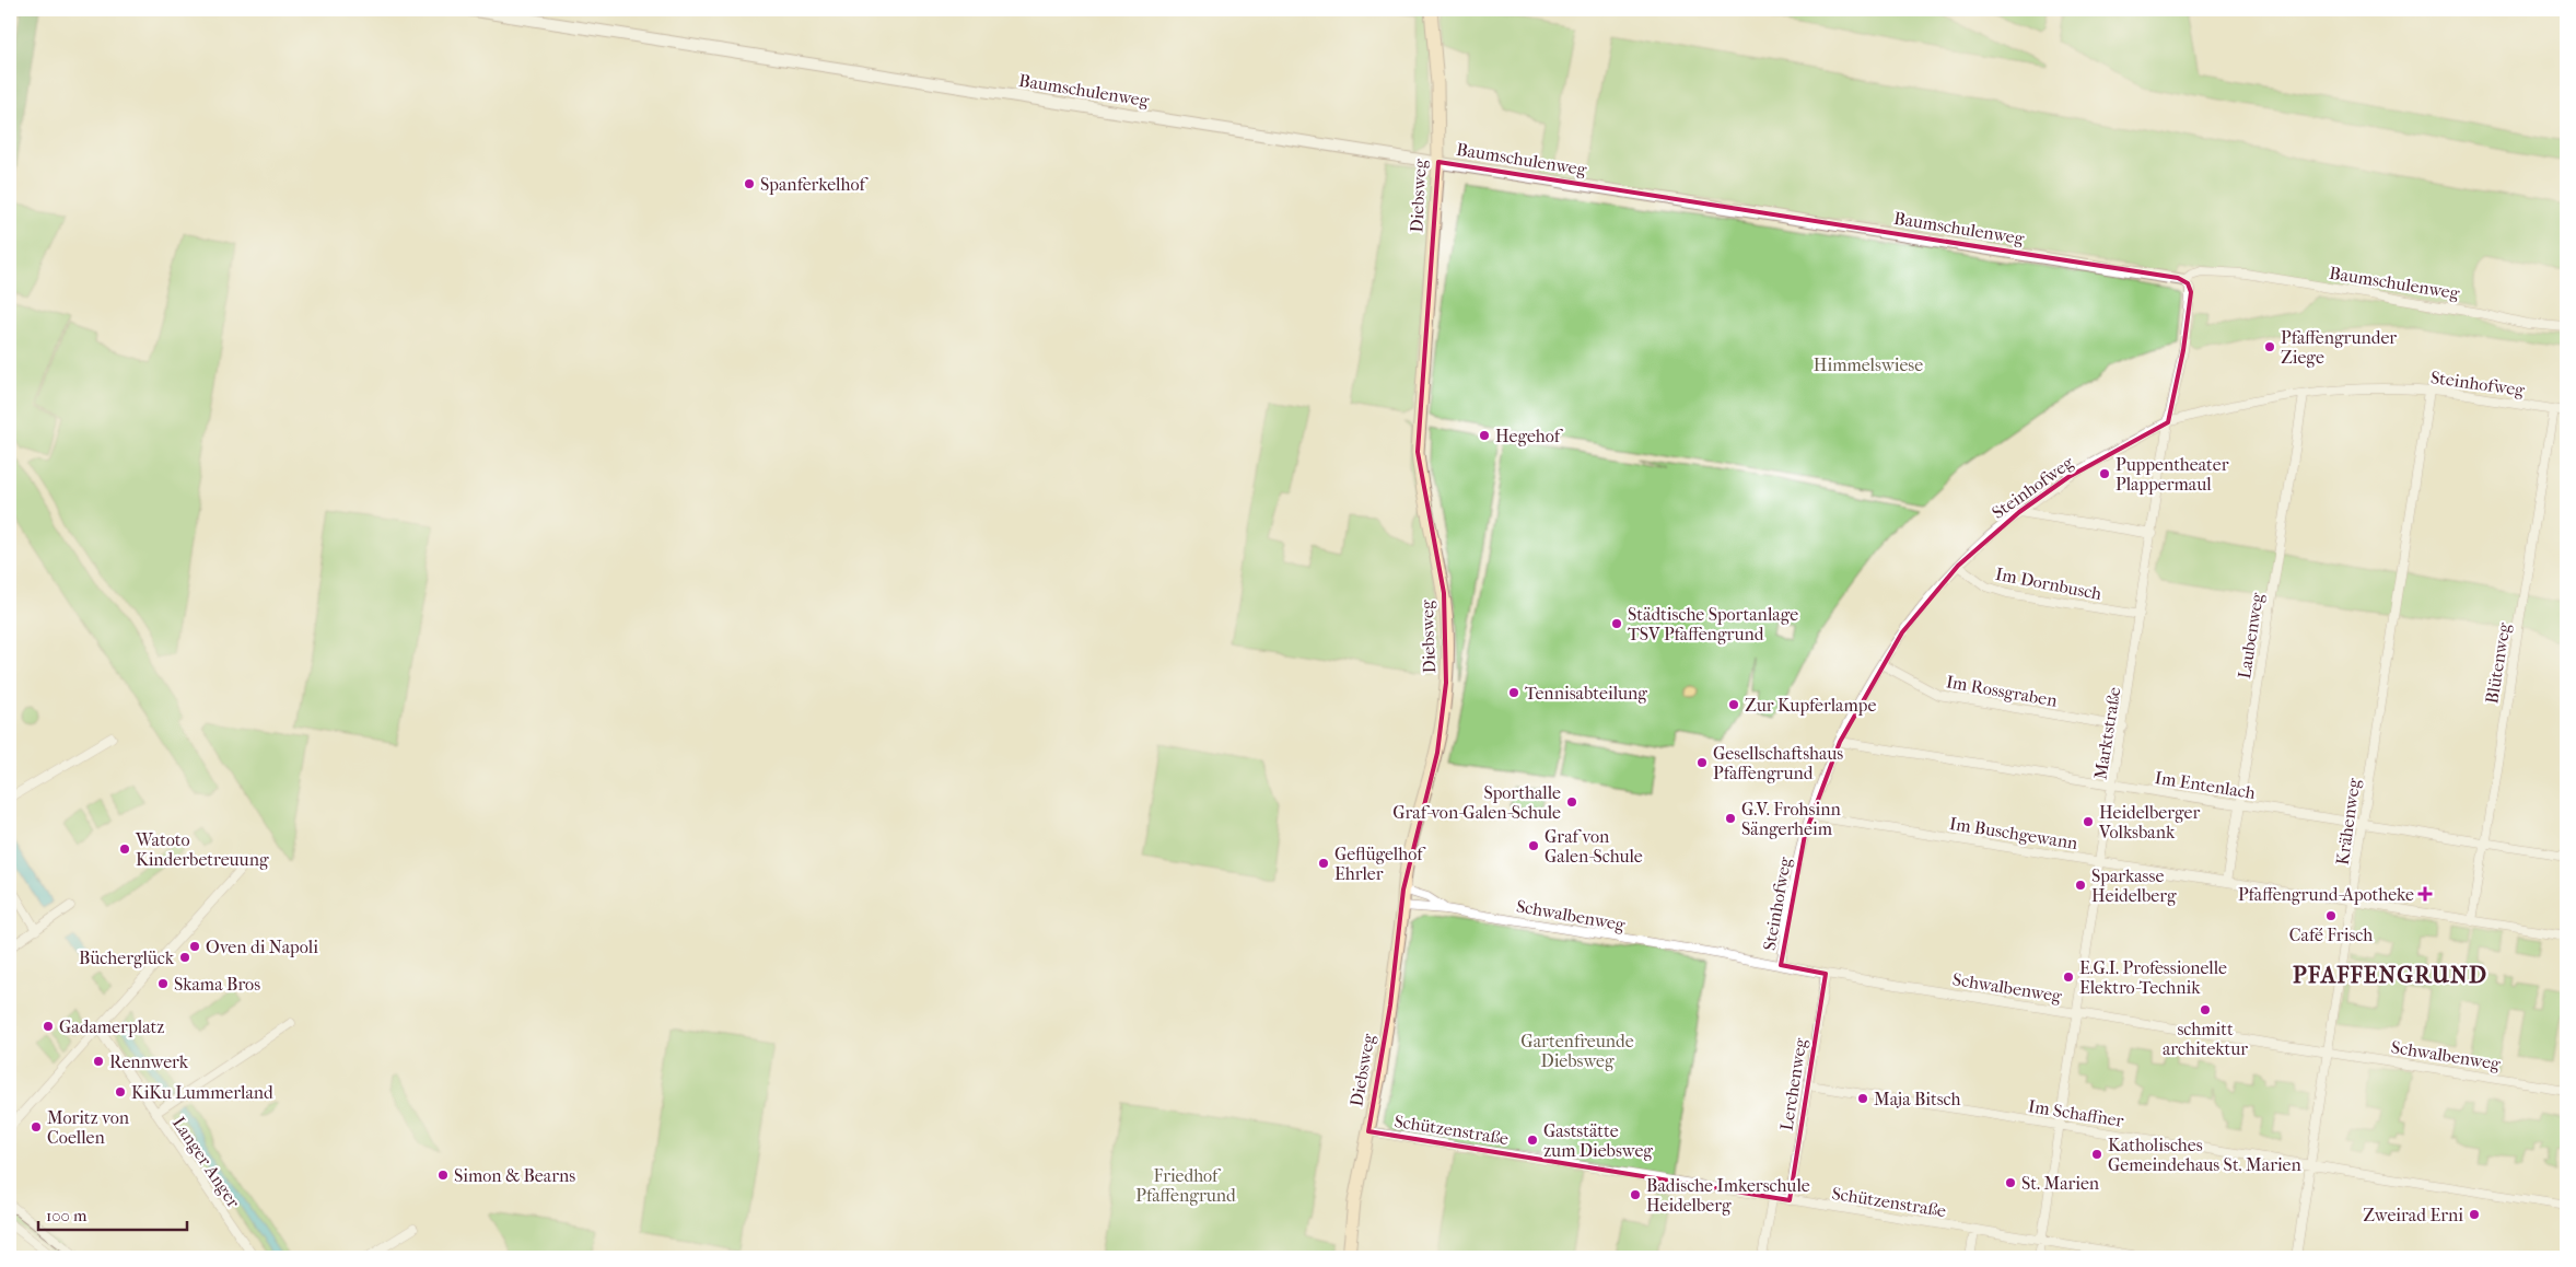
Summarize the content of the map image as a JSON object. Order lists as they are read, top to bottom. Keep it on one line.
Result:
{"streets":{"main road":["Diebsweg"],"street":["Baumschulenweg","Steinhofweg","Im Dornbusch","Laubenweg","Blütenweg","Im Rossgraben","Marktstraße","Im Entenlach","Krähenweg","Im Buschgewann","Schwalbenweg","Lerchenweg","Im Schaffner","Schützenstraße","Langer Anger"]},"crossings":[["Baumschulenweg","Diebsweg"],["Baumschulenweg","Marktstraße"],["Diebsweg","Schwalbenweg"],["Diebsweg","Schützenstraße"],["Steinhofweg","Im Dornbusch"],["Steinhofweg","Laubenweg"],["Steinhofweg","Blütenweg"],["Steinhofweg","Im Rossgraben"],["Steinhofweg","Marktstraße"],["Steinhofweg","Im Entenlach"],["Steinhofweg","Krähenweg"],["Steinhofweg","Im Buschgewann"],["Steinhofweg","Schwalbenweg"],["Im Dornbusch","Marktstraße"],["Laubenweg","Im Entenlach"],["Laubenweg","Im Buschgewann"],["Blütenweg","Im Entenlach"],["Blütenweg","Im Buschgewann"],["Im Rossgraben","Marktstraße"],["Marktstraße","Im Entenlach"],["Marktstraße","Im Buschgewann"],["Marktstraße","Schwalbenweg"],["Marktstraße","Im Schaffner"],["Marktstraße","Schützenstraße"],["Im Entenlach","Krähenweg"],["Krähenweg","Im Buschgewann"],["Krähenweg","Schwalbenweg"],["Krähenweg","Im Schaffner"],["Schwalbenweg","Lerchenweg"],["Lerchenweg","Im Schaffner"],["Lerchenweg","Schützenstraße"]],"districts":["PFAFFENGRUND"],"parks":["Himmelswiese","Gartenfreunde Diebsweg","Friedhof Pfaffengrund"],"places":{"other":["Spanferkelhof","Pfaffengrunder Ziege","Hegehof","Puppentheater Plappermaul","Städtische Sportanlage TSV Pfaffengrund","Tennisabteilung","Zur Kupferlampe","Gesellschaftshaus Pfaffengrund","Sporthalle Graf-von-Galen-Schule","G.V. Frohsinn Sängerheim","Heidelberger Volksbank","Graf von Galen-Schule","Watoto Kinderbetreuung","Geflügelhof Ehrler","Sparkasse Heidelberg","Café Frisch","Oven di Napoli","Bücherglück","E.G.I. Professionelle Elektro-Technik","Skama Bros","schmitt architektur","Gadamerplatz","Rennwerk","KiKu Lummerland","Maja Bitsch","Moritz von Coellen","Gaststätte zum Diebsweg","Katholisches Gemeindehaus St. Marien","Simon & Bearns","St. Marien","Badische Imkerschule Heidelberg","Zweirad Erni"],"health":["Pfaffengrund-Apotheke"]},"scale_bar":"100 m"}
